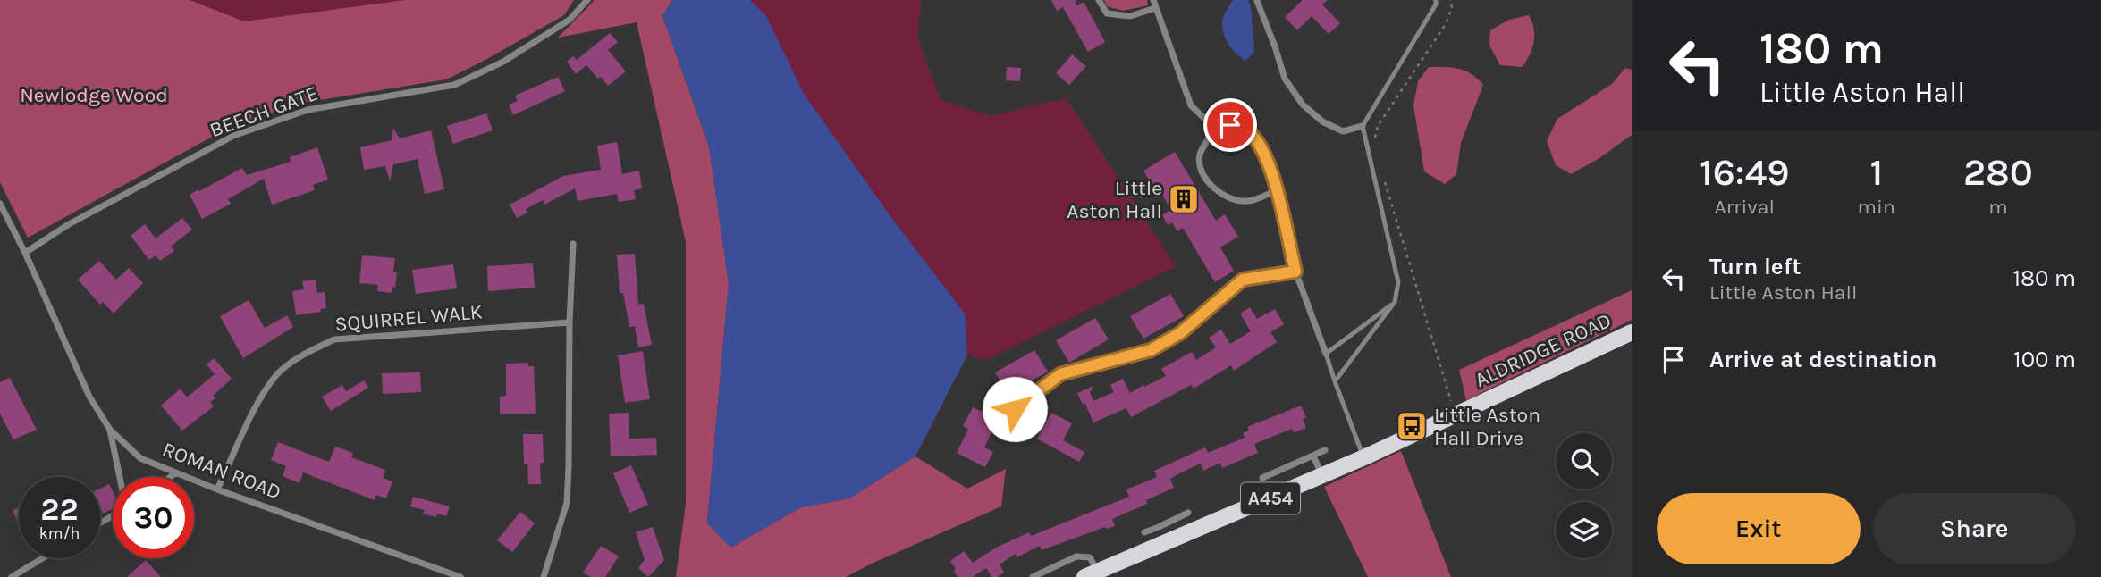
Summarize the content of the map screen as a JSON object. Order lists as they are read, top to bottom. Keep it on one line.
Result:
{"streets":{"main road":["ALDRIDGE ROAD","A454"],"street":["BEECH GATE","SQUIRREL WALK","ROMAN ROAD"]},"crossings":[["BEECH GATE","ROMAN ROAD"],["SQUIRREL WALK","ROMAN ROAD"]],"parks":["Newlodge Wood"],"places":{"building":["Little Aston Hall"],"bus stop":["Little Aston Hall Drive"]},"page":{"turn":["180 m","Little Aston Hall"],"eta":["16:49","Arrival","1","min","280","m"],"list":[{"name":"Turn left","note":"Little Aston Hall","value":"180 m"},{"name":"Arrive at destination","value":"100 m"}],"speed":"22 km/h","limit":"30","buttons":["Exit","Share"]}}
